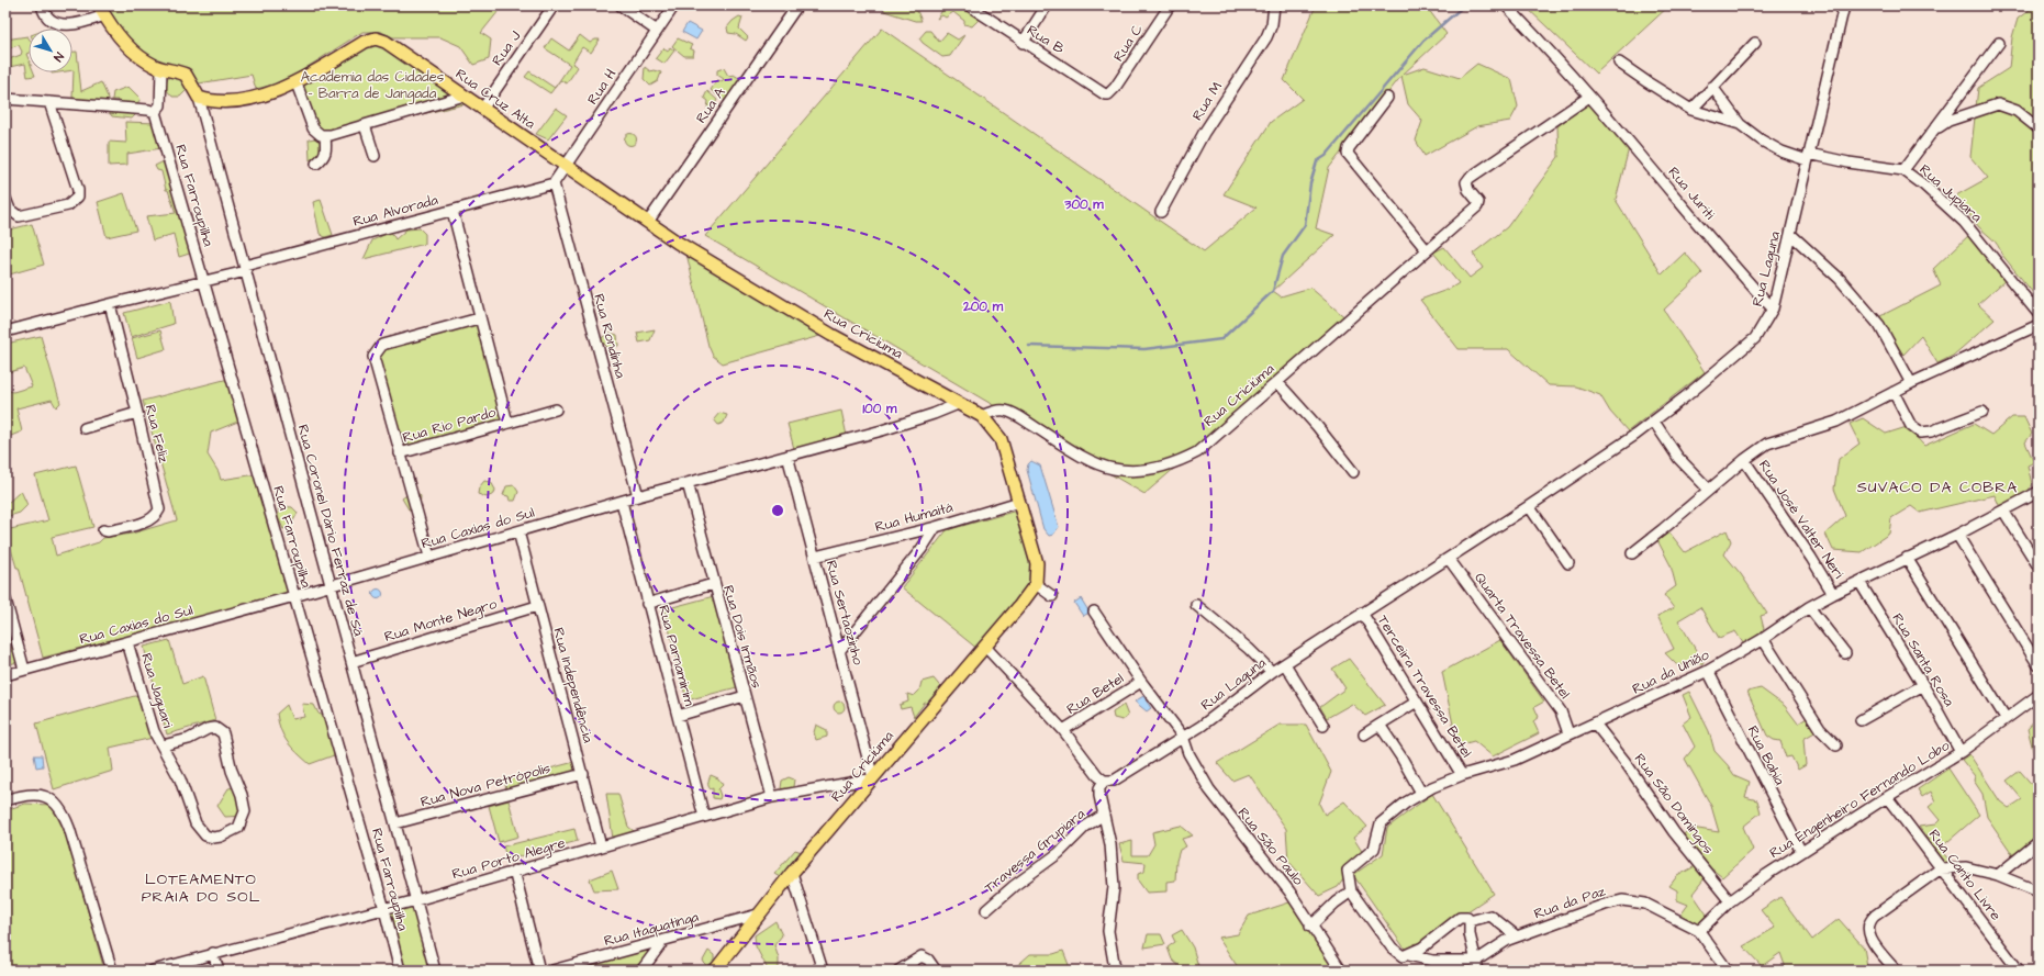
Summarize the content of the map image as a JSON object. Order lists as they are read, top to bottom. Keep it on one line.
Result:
{"streets":{"main road":["Rua Cruz Alta","Rua Criciuma","Rua Criciúma"],"street":["Rua B","Rua C","Rua J","Rua H","Rua M","Rua A","Rua Juriti","Rua Jupiara","Rua Farroupilha","Rua Alvorada","Rua Laguna","Rua Rondinha","Rua Rio Pardo","Rua Feliz","Rua Humaitá","Rua José Valter Neri","Rua Caxias do Sul","Rua Coronel Dário Ferraz de Sá","Rua Sertaozinho","Rua Monte Negro","Quarta Travessa Betel","Rua Dois Irmãos","Rua Parnamirim","Rua Santa Rosa","Rua da União","Rua Independência","Terceira Travessa Betel","Rua Jaguari","Rua Betel","Rua Bahia","Rua Nova Petrópolis","Rua Engenheiro Fernando Lobo","Rua São Domingos","Rua São Paulo","Travessa Grupiara","Rua Porto Alegre","Rua Canto Livre","Rua da Paz","Rua Itaquatinga"]},"crossings":[["Rua B","Rua C"],["Rua J","Rua Cruz Alta"],["Rua H","Rua Cruz Alta"],["Rua H","Rua Alvorada"],["Rua H","Rua Rondinha"],["Rua Cruz Alta","Rua Criciuma"],["Rua Cruz Alta","Rua Coronel Dário Ferraz de Sá"],["Rua A","Rua Criciuma"],["Rua Juriti","Rua Laguna"],["Rua Juriti","Rua Criciúma"],["Rua Jupiara","Rua Laguna"],["Rua Farroupilha","Rua Alvorada"],["Rua Farroupilha","Rua Caxias do Sul"],["Rua Farroupilha","Rua Porto Alegre"],["Rua Alvorada","Rua Rondinha"],["Rua Alvorada","Rua Rio Pardo"],["Rua Alvorada","Rua Feliz"],["Rua Alvorada","Rua Coronel Dário Ferraz de Sá"],["Rua Laguna","Quarta Travessa Betel"],["Rua Laguna","Terceira Travessa Betel"],["Rua Laguna","Rua Betel"],["Rua Laguna","Rua São Paulo"],["Rua Criciuma","Rua Criciúma"],["Rua Criciuma","Rua Humaitá"],["Rua Criciuma","Rua Caxias do Sul"],["Rua Rondinha","Rua Caxias do Sul"],["Rua Criciúma","Rua Sertaozinho"],["Rua Criciúma","Rua Porto Alegre"],["Rua Criciúma","Rua Itaquatinga"],["Rua Rio Pardo","Rua Caxias do Sul"],["Rua Humaitá","Rua Sertaozinho"],["Rua José Valter Neri","Rua da União"],["Rua Caxias do Sul","Rua Coronel Dário Ferraz de Sá"],["Rua Caxias do Sul","Rua Sertaozinho"],["Rua Caxias do Sul","Rua Dois Irmãos"],["Rua Caxias do Sul","Rua Parnamirim"],["Rua Caxias do Sul","Rua Independência"],["Rua Caxias do Sul","Rua Jaguari"],["Rua Coronel Dário Ferraz de Sá","Rua Monte Negro"],["Rua Coronel Dário Ferraz de Sá","Rua Nova Petrópolis"],["Rua Coronel Dário Ferraz de Sá","Rua Porto Alegre"],["Rua Sertaozinho","Rua Porto Alegre"],["Rua Monte Negro","Rua Independência"],["Quarta Travessa Betel","Rua da União"],["Rua Dois Irmãos","Rua Porto Alegre"],["Rua Parnamirim","Rua Porto Alegre"],["Rua Santa Rosa","Rua da União"],["Rua Santa Rosa","Rua Engenheiro Fernando Lobo"],["Rua da União","Terceira Travessa Betel"],["Rua da União","Rua Bahia"],["Rua da União","Rua São Domingos"],["Rua Independência","Rua Nova Petrópolis"],["Rua Independência","Rua Porto Alegre"],["Rua Betel","Rua São Paulo"],["Rua Bahia","Rua Engenheiro Fernando Lobo"],["Rua Engenheiro Fernando Lobo","Rua São Domingos"],["Rua Engenheiro Fernando Lobo","Rua Canto Livre"],["Rua Engenheiro Fernando Lobo","Rua da Paz"]],"districts":["SUVACO DA COBRA","LOTEAMENTO PRAIA DO SOL"],"parks":["Academia das Cidades - Barra de Jangada"],"north":"bottom right","rings":["300 m","200 m","100 m"]}
